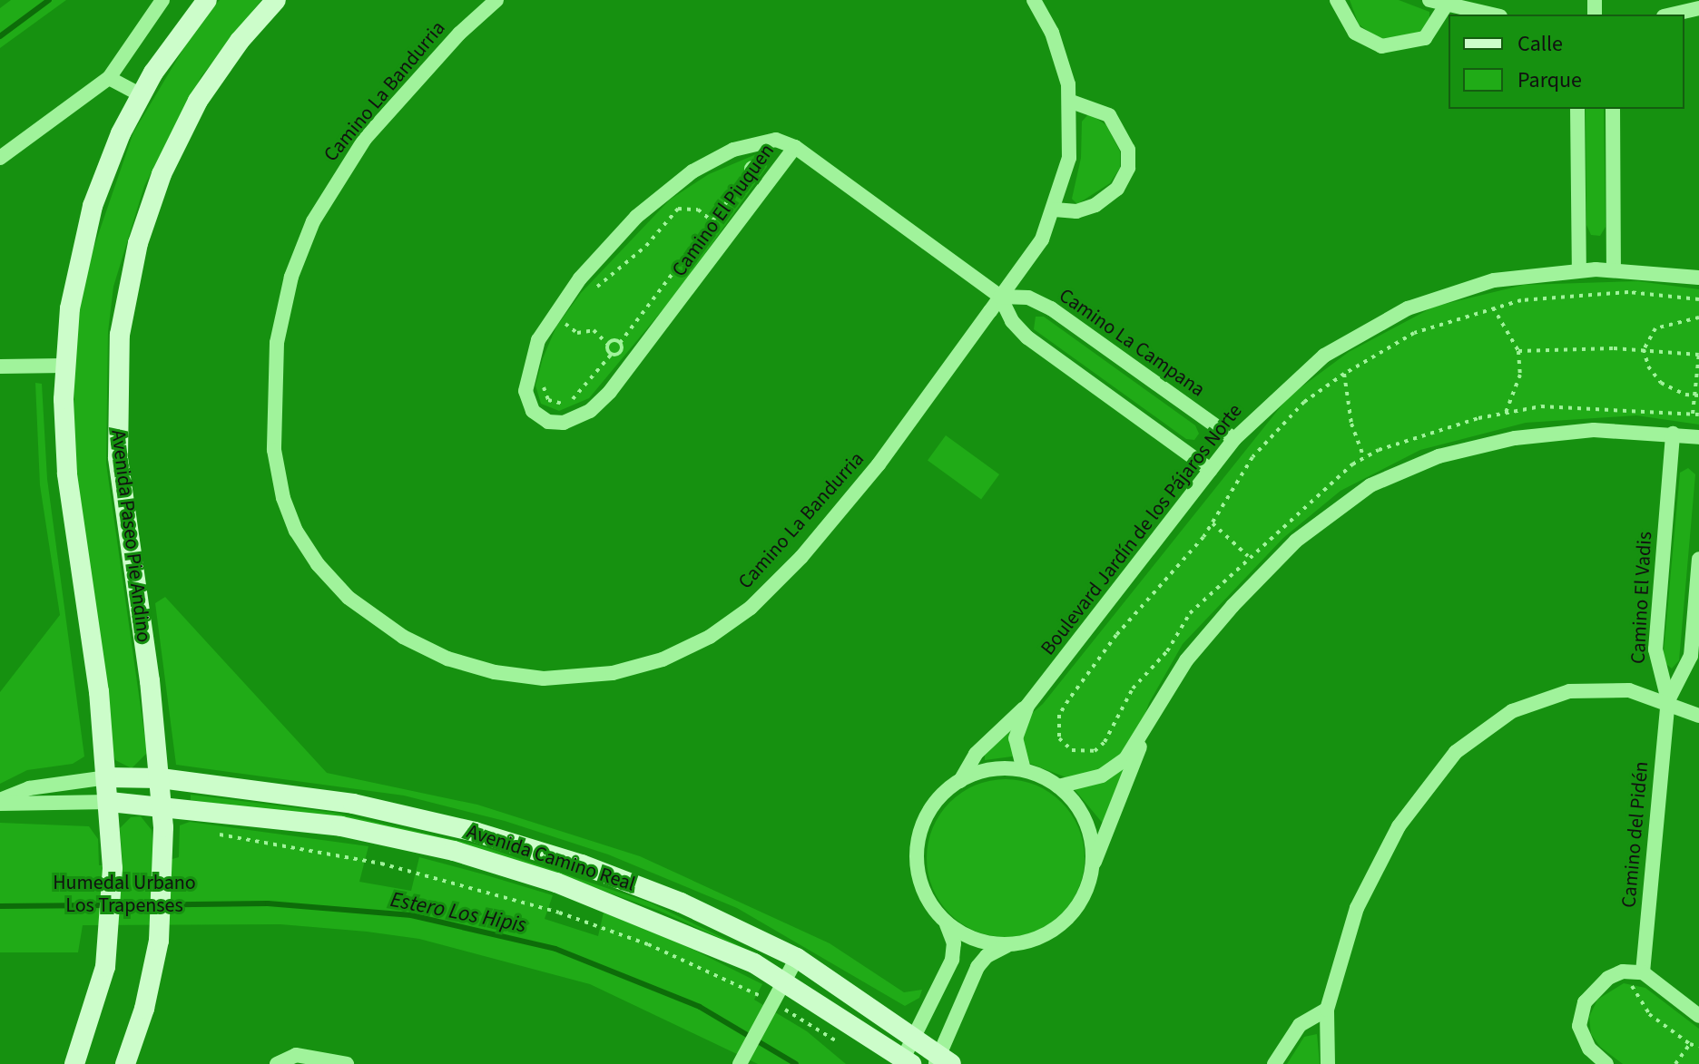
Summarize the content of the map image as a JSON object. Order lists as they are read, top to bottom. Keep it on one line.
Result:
{"streets":{"main road":["Avenida Paseo Pie Andino","Avenida Camino Real"],"street":["Camino La Bandurria","Camino El Piuquen","Camino La Campana","Boulevard Jardín de los Pájaros Norte","Camino El Vadis","Camino del Pidén"]},"crossings":[["Camino La Bandurria","Camino La Campana"],["Camino El Piuquen","Camino La Campana"],["Camino La Campana","Boulevard Jardín de los Pájaros Norte"],["Avenida Paseo Pie Andino","Avenida Camino Real"],["Camino El Vadis","Camino del Pidén"]],"water":["Estero Los Hipis"],"parks":["Humedal Urbano Los Trapenses"],"legend":["Calle","Parque"]}
